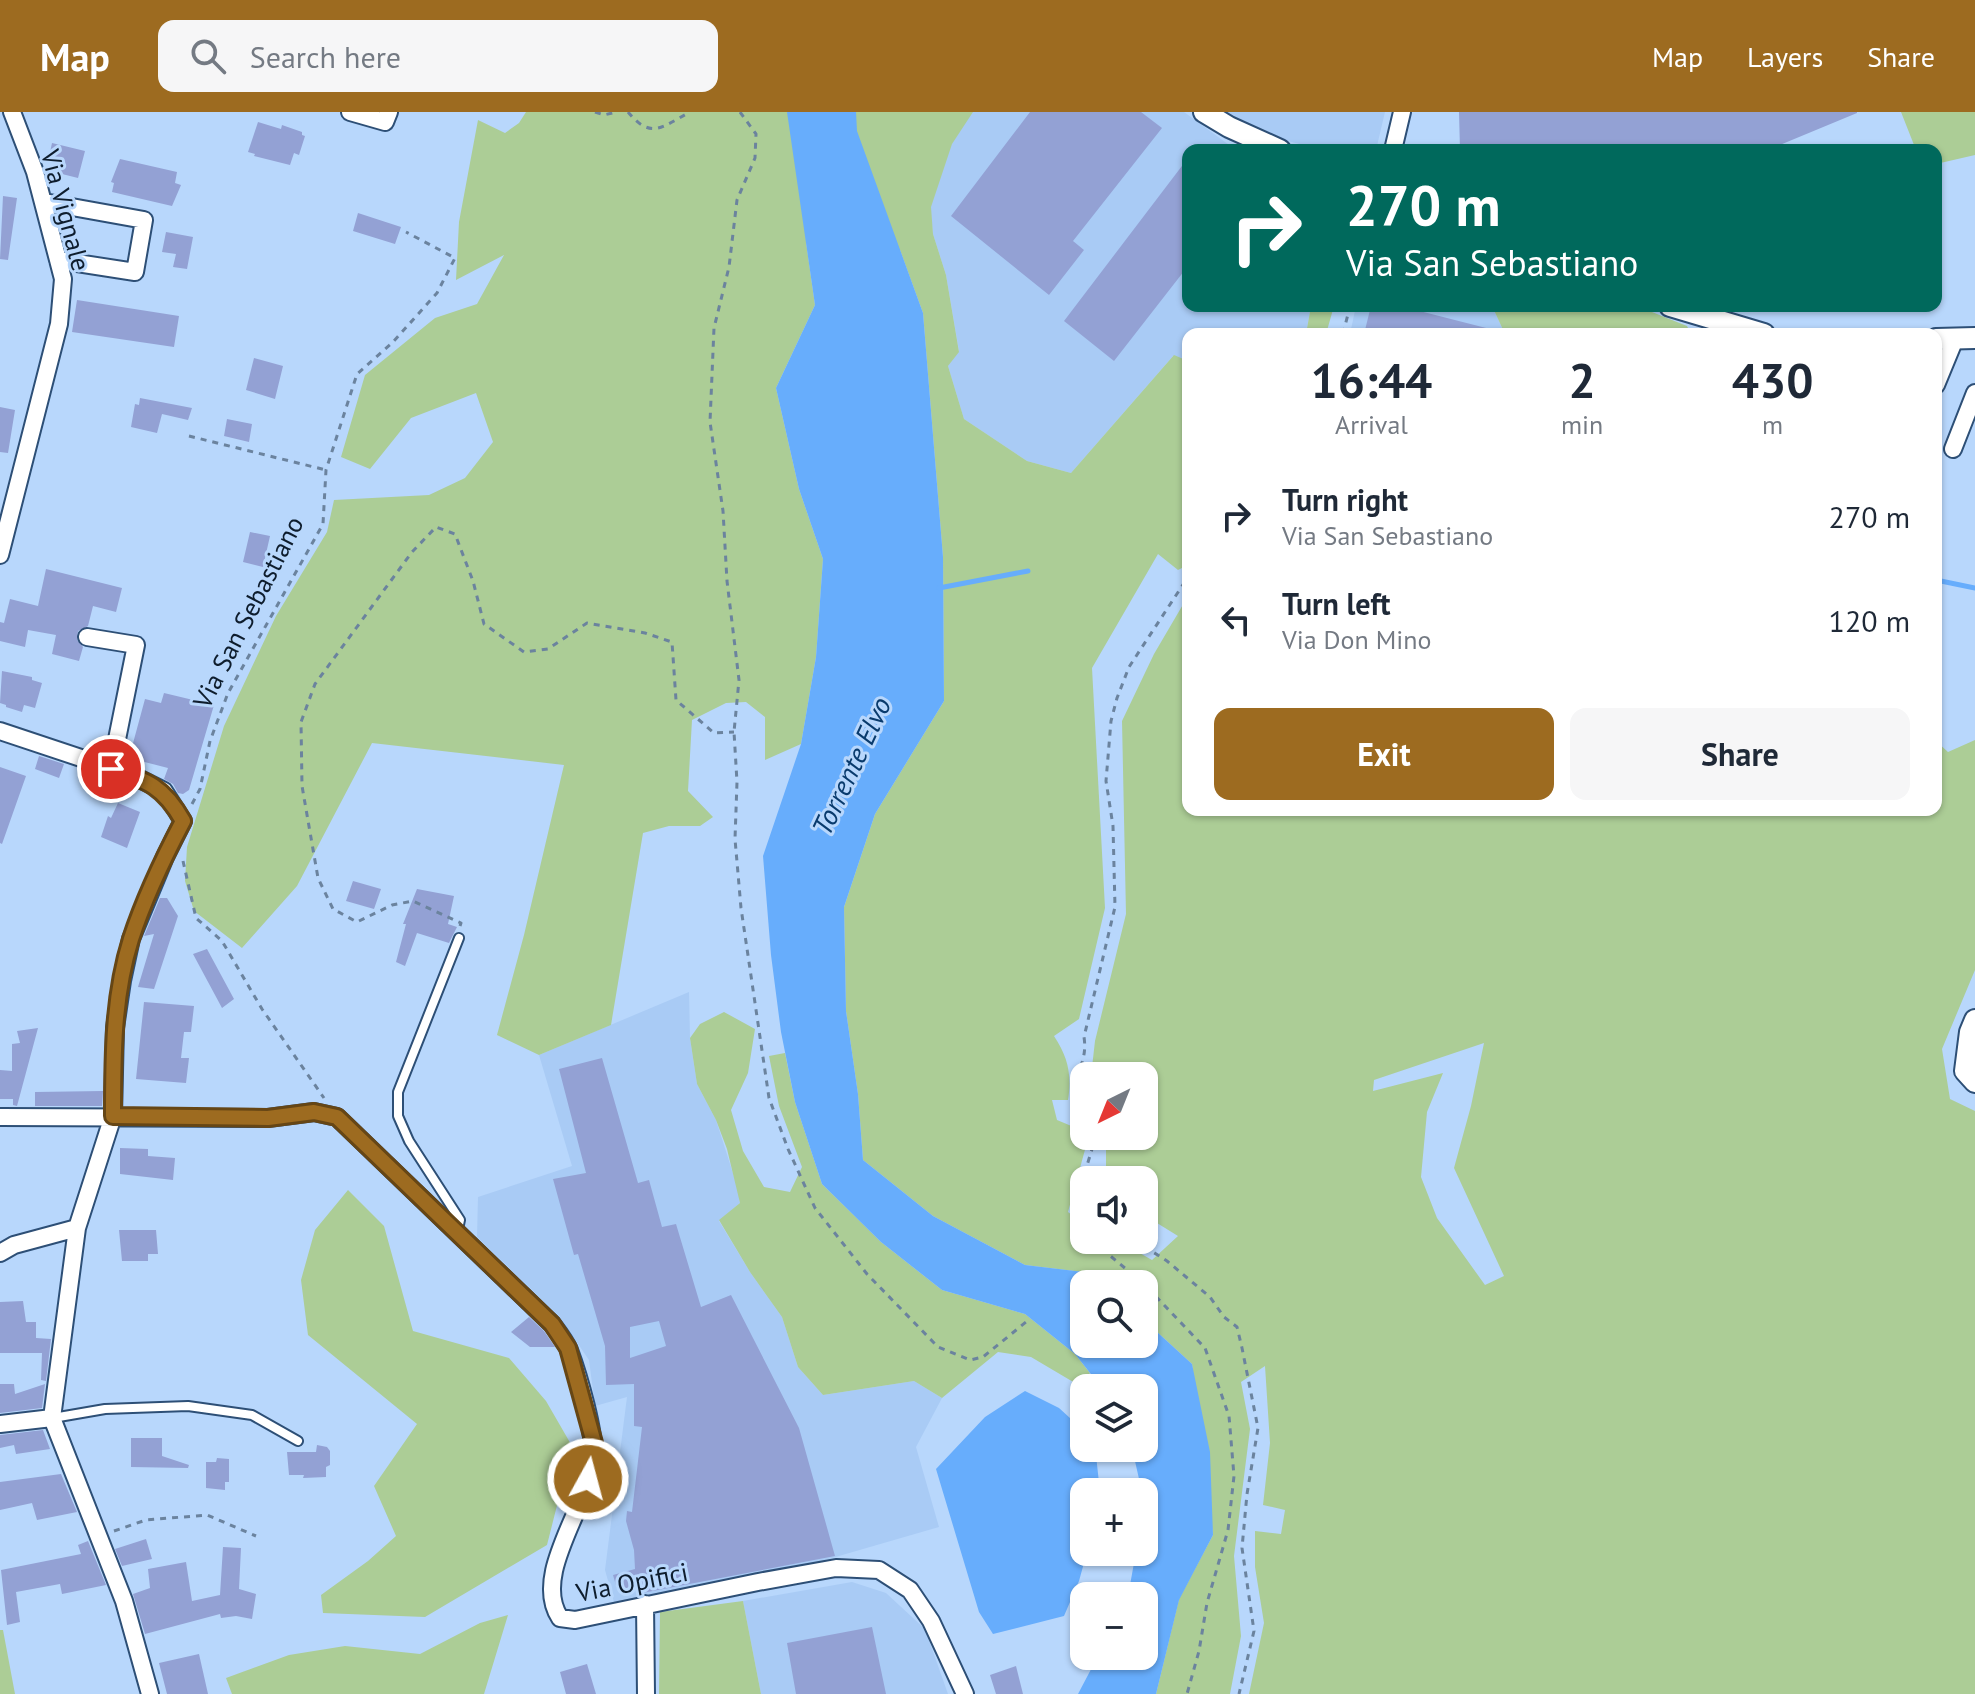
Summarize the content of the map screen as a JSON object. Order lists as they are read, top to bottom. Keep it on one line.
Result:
{"streets":{"street":["Via Vignale","Via Opifici"],"path":["Via San Sebastiano"]},"water":["Torrente Elvo"],"north":"bottom left","page":{"header":"Map","search":"Search here","nav":["Map","Layers","Share"],"turn":["270 m","Via San Sebastiano"],"eta":["16:44","Arrival","2","min","430","m"],"list":[{"name":"Turn right","note":"Via San Sebastiano","value":"270 m"},{"name":"Turn left","note":"Via Don Mino","value":"120 m"}],"buttons":["Exit","Share"],"map_buttons":["+","−"]}}
